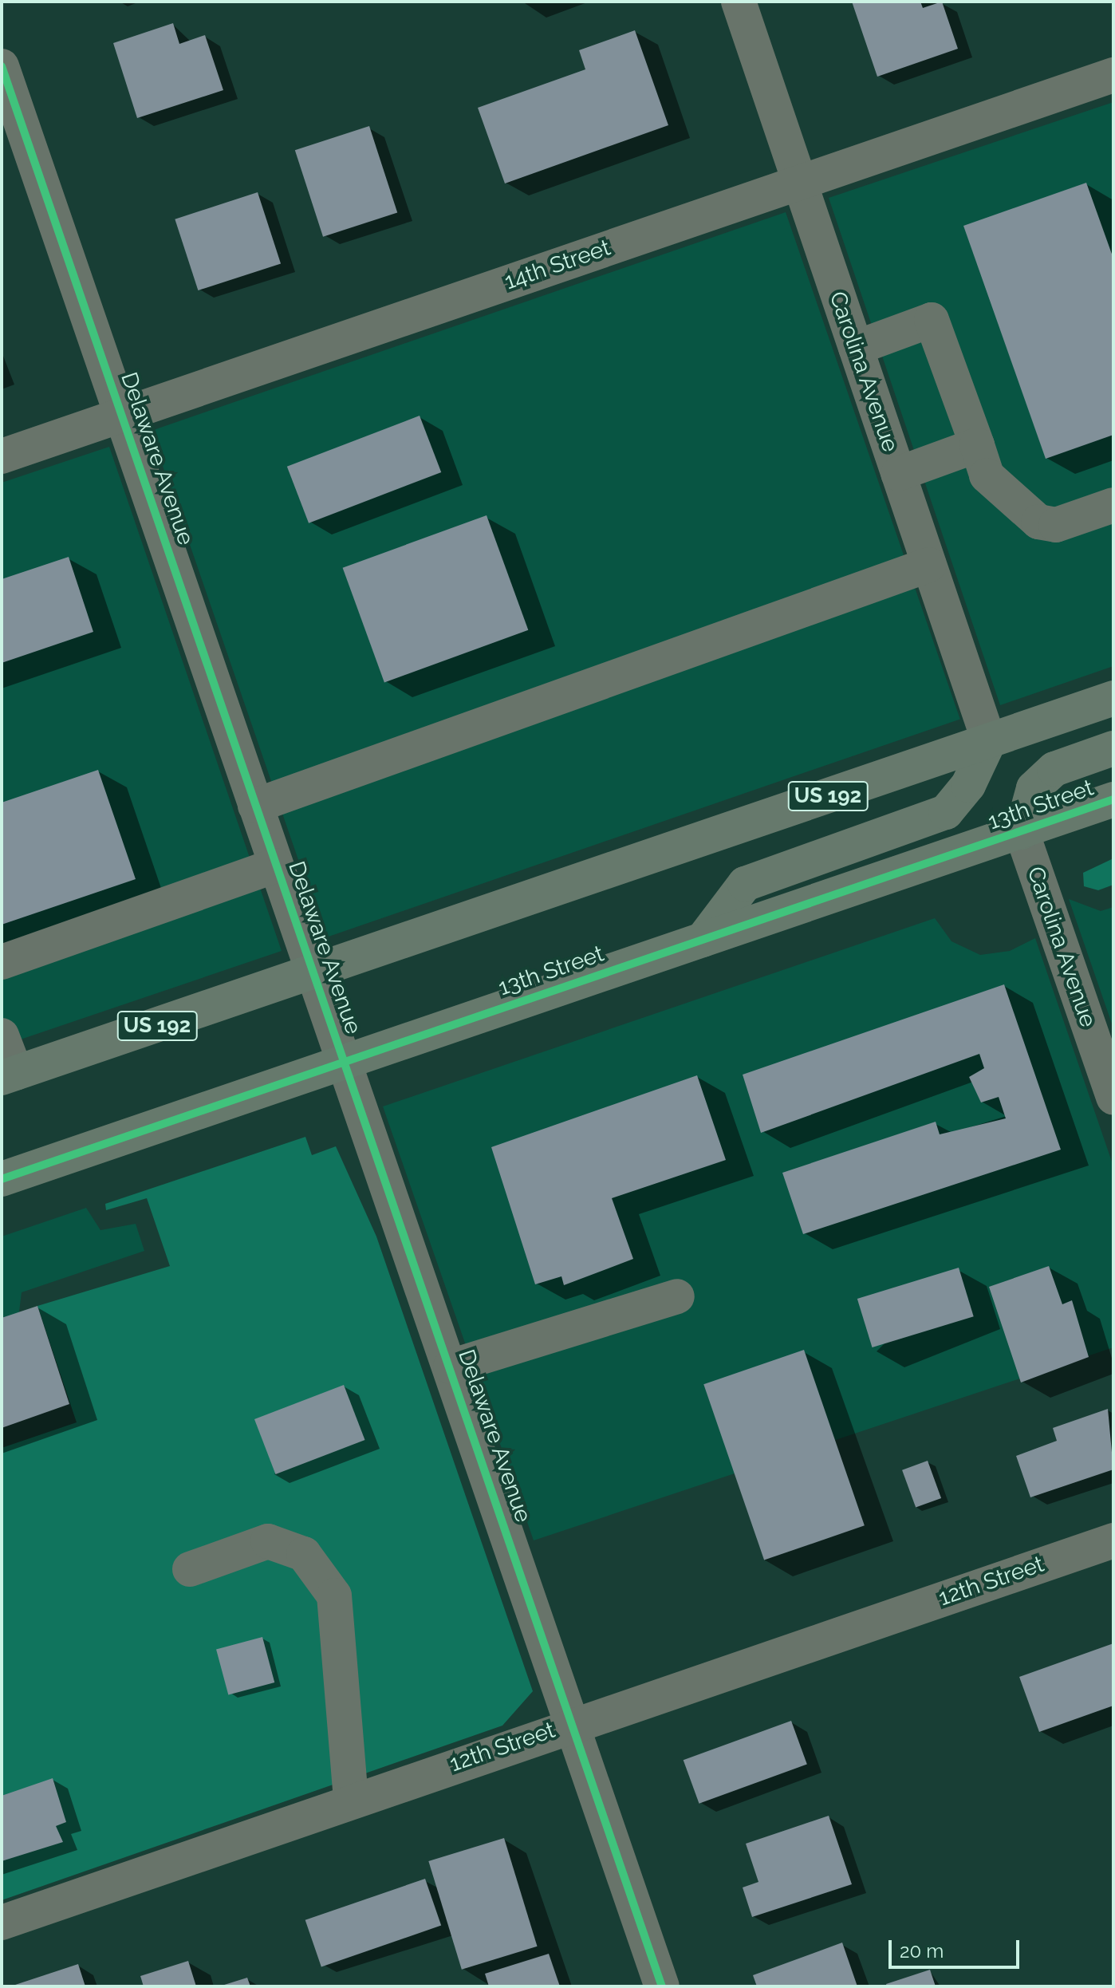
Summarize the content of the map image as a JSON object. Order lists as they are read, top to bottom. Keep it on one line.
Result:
{"streets":{"highway":["US 192","13th Street"],"street":["14th Street","Carolina Avenue","Delaware Avenue","12th Street"]},"crossings":[["14th Street","Carolina Avenue"],["14th Street","Delaware Avenue"],["Carolina Avenue","US 192"],["Carolina Avenue","13th Street"],["Delaware Avenue","US 192"],["Delaware Avenue","13th Street"],["Delaware Avenue","12th Street"]],"scale_bar":"20 m"}
